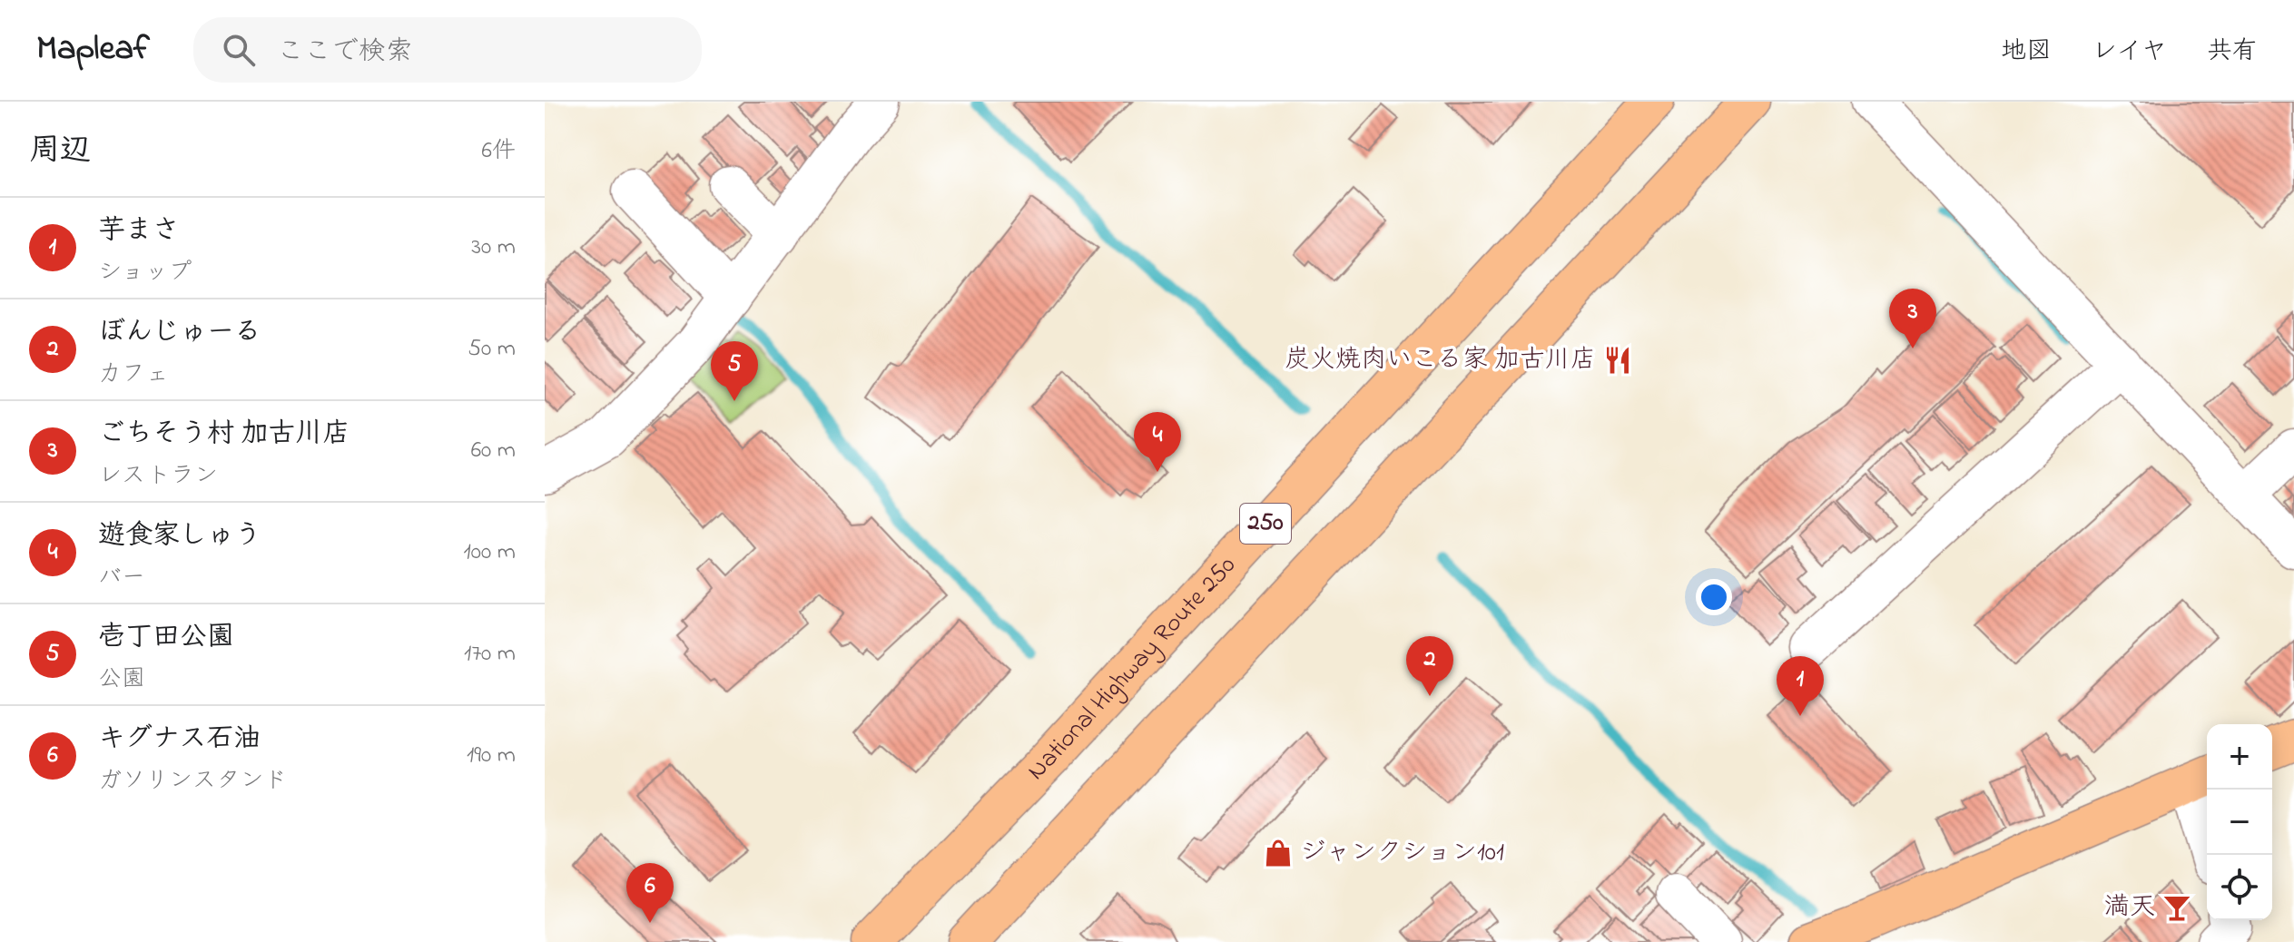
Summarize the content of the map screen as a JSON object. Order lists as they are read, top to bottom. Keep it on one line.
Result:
{"streets":{"main road":["250","National Highway Route 250"]},"places":{"restaurant":["炭火焼肉いこる家 加古川店"],"shop":["ジャンクション101"],"bar":["満天"]},"page":{"header":"Mapleaf","search":"ここで検索","nav":["地図","レイヤ","共有"],"heading":["周辺","6件"],"list":[{"mark":"1","name":"芋まさ","note":"ショップ","value":"30 m"},{"mark":"2","name":"ぼんじゅーる","note":"カフェ","value":"50 m"},{"mark":"3","name":"ごちそう村 加古川店","note":"レストラン","value":"60 m"},{"mark":"4","name":"遊食家しゅう","note":"バー","value":"100 m"},{"mark":"5","name":"壱丁田公園","note":"公園","value":"170 m"},{"mark":"6","name":"キグナス石油","note":"ガソリンスタンド","value":"190 m"}],"pins":["3","5","4","2","1","6"],"map_buttons":["+","−"]}}
